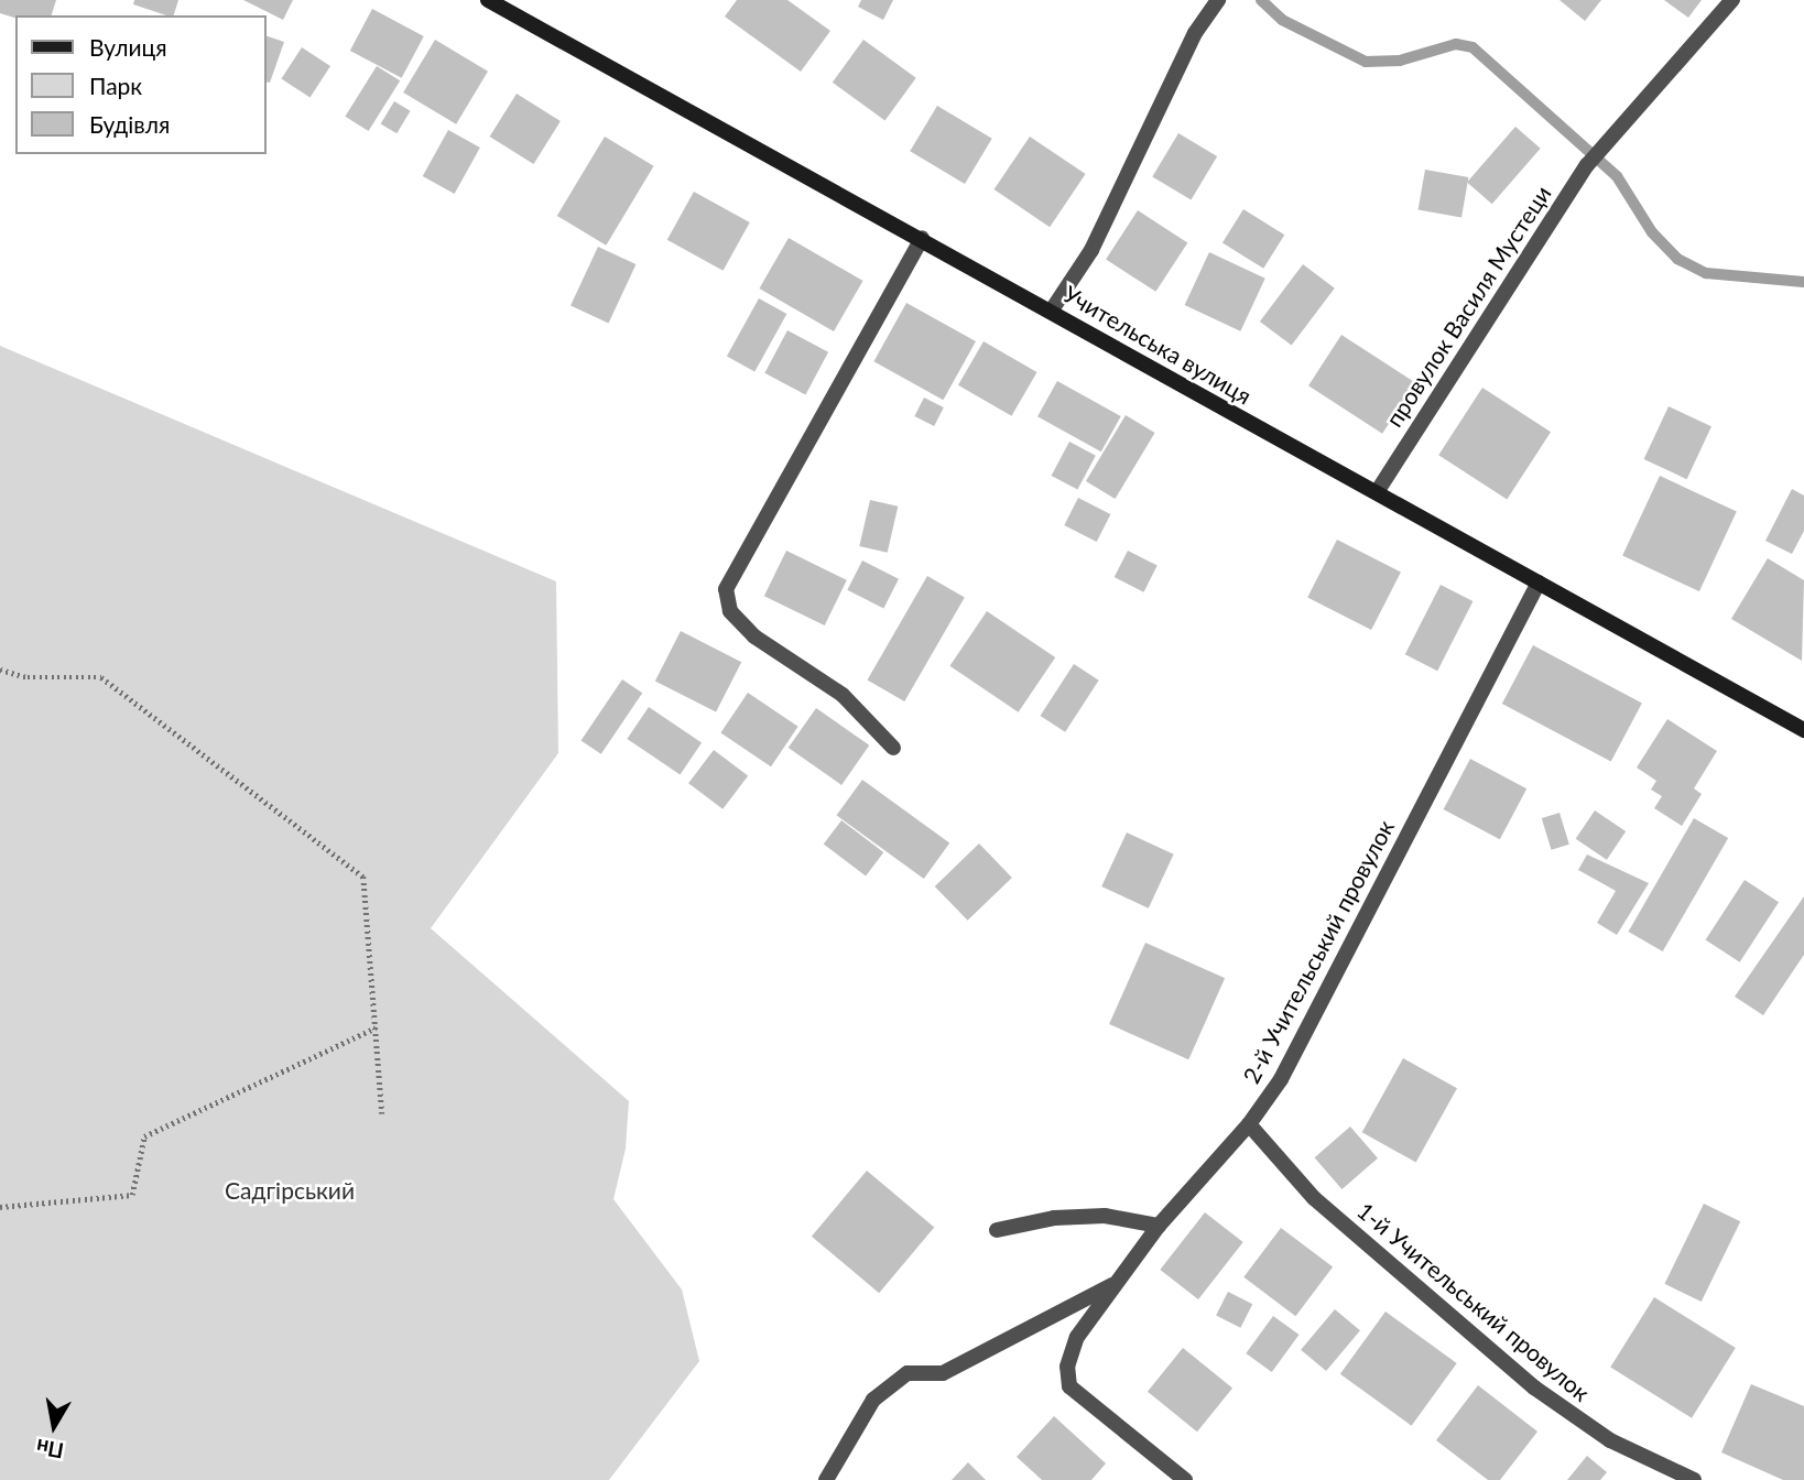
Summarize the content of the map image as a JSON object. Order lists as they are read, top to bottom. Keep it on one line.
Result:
{"streets":{"main road":["Учительська вулиця"],"street":["провулок Василя Мустеци","2-й Учительський провулок","1-й Учительський провулок"]},"crossings":[["провулок Василя Мустеци","Учительська вулиця"],["Учительська вулиця","2-й Учительський провулок"],["2-й Учительський провулок","1-й Учительський провулок"]],"parks":["Садгірський"],"legend":["Вулиця","Парк","Будівля"],"north":"bottom"}
